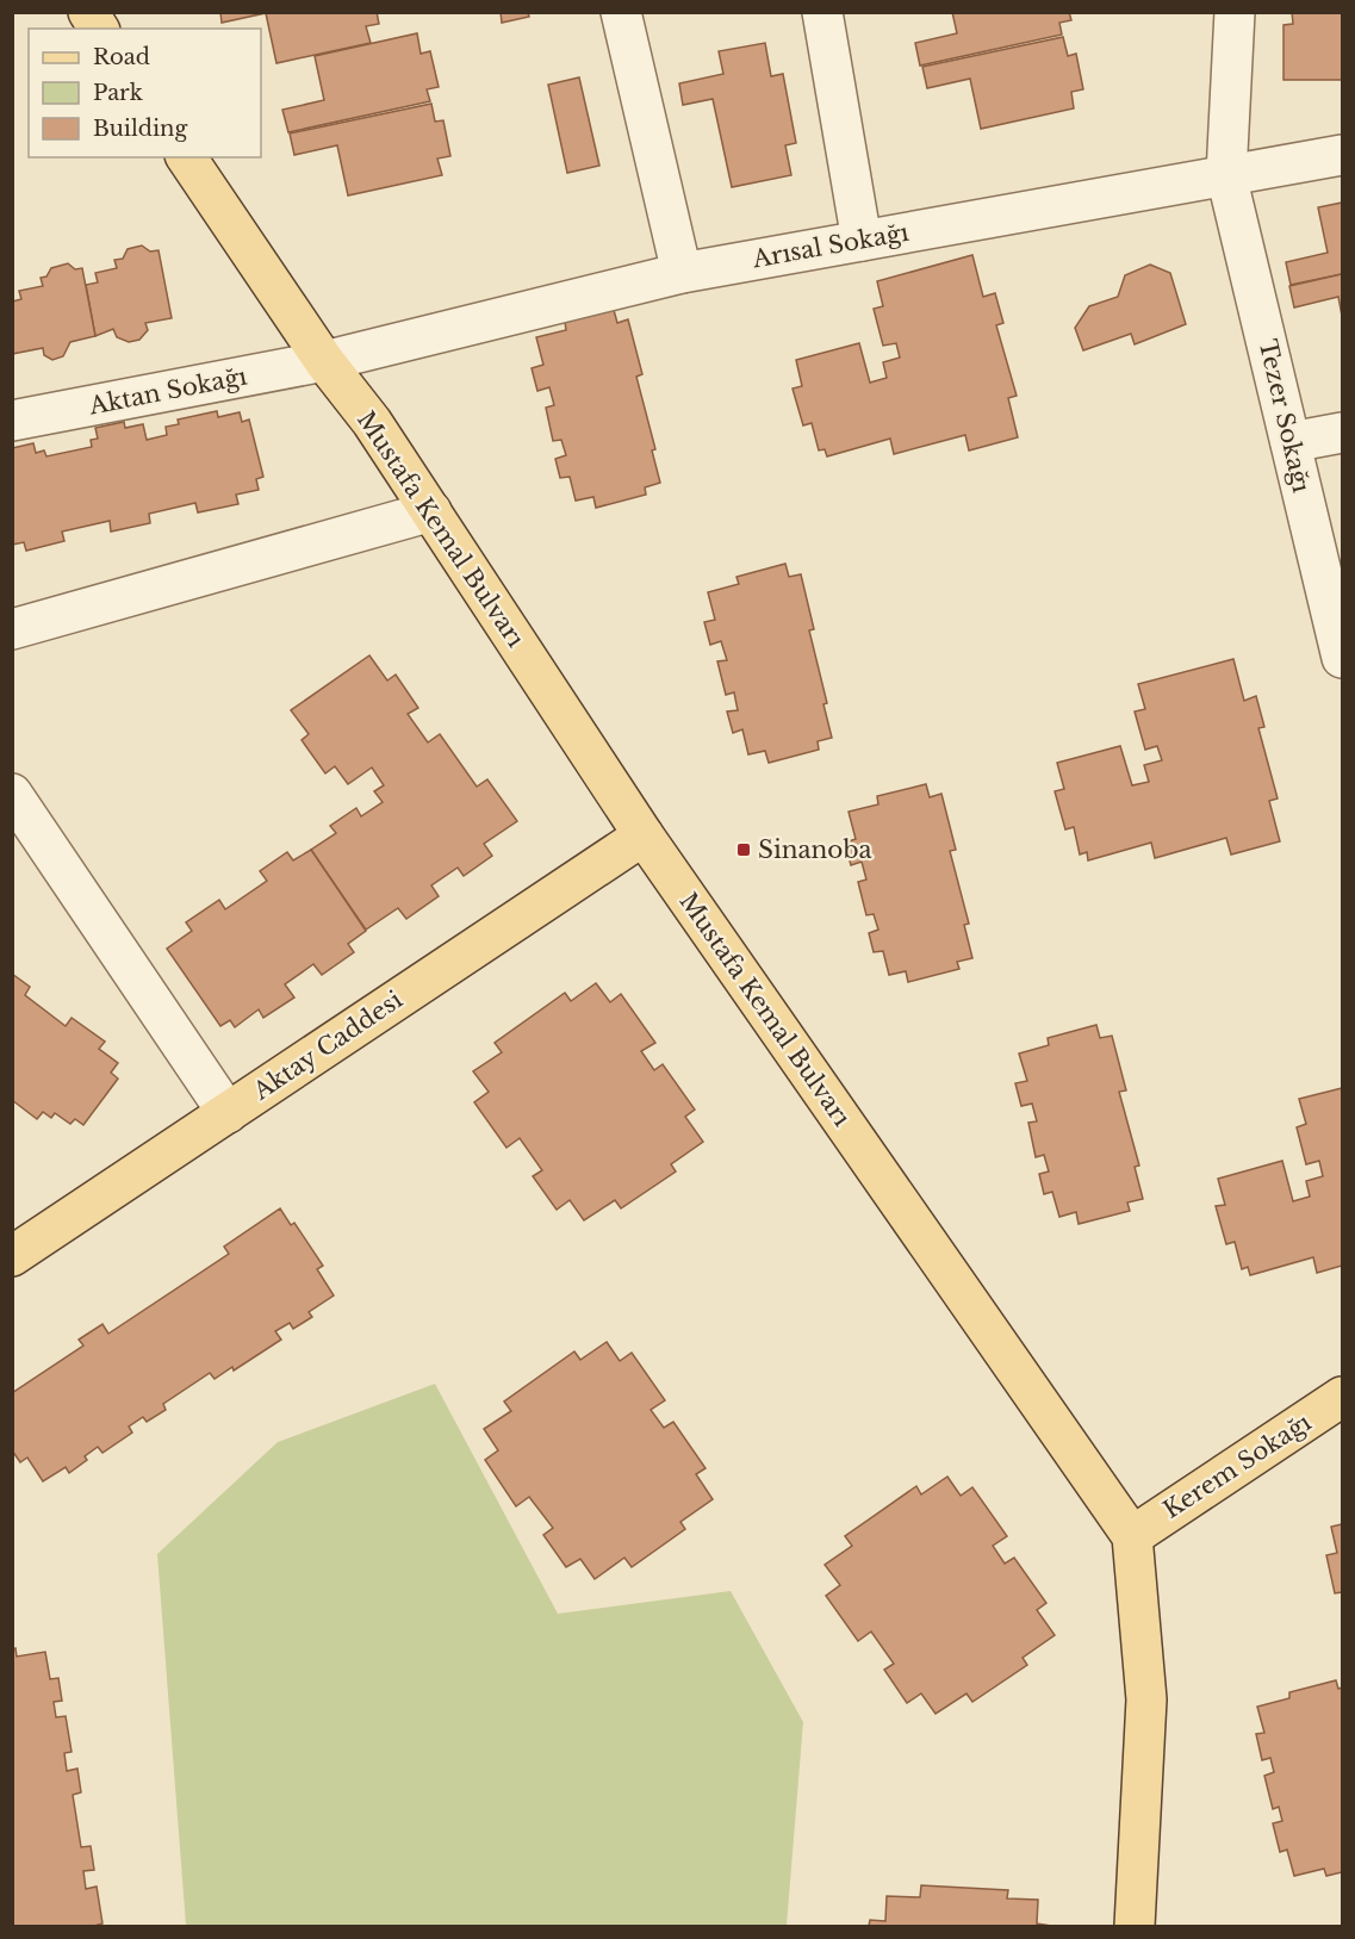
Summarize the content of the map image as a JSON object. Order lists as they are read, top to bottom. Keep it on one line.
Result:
{"streets":{"main road":["Mustafa Kemal Bulvarı","Aktay Caddesi","Kerem Sokağı"],"street":["Arısal Sokağı","Aktan Sokağı","Tezer Sokağı"]},"crossings":[["Arısal Sokağı","Aktan Sokağı"],["Arısal Sokağı","Tezer Sokağı"],["Arısal Sokağı","Mustafa Kemal Bulvarı"],["Aktan Sokağı","Mustafa Kemal Bulvarı"],["Mustafa Kemal Bulvarı","Aktay Caddesi"],["Mustafa Kemal Bulvarı","Kerem Sokağı"]],"places":{"transit":["Sinanoba"]},"legend":["Road","Park","Building"]}
